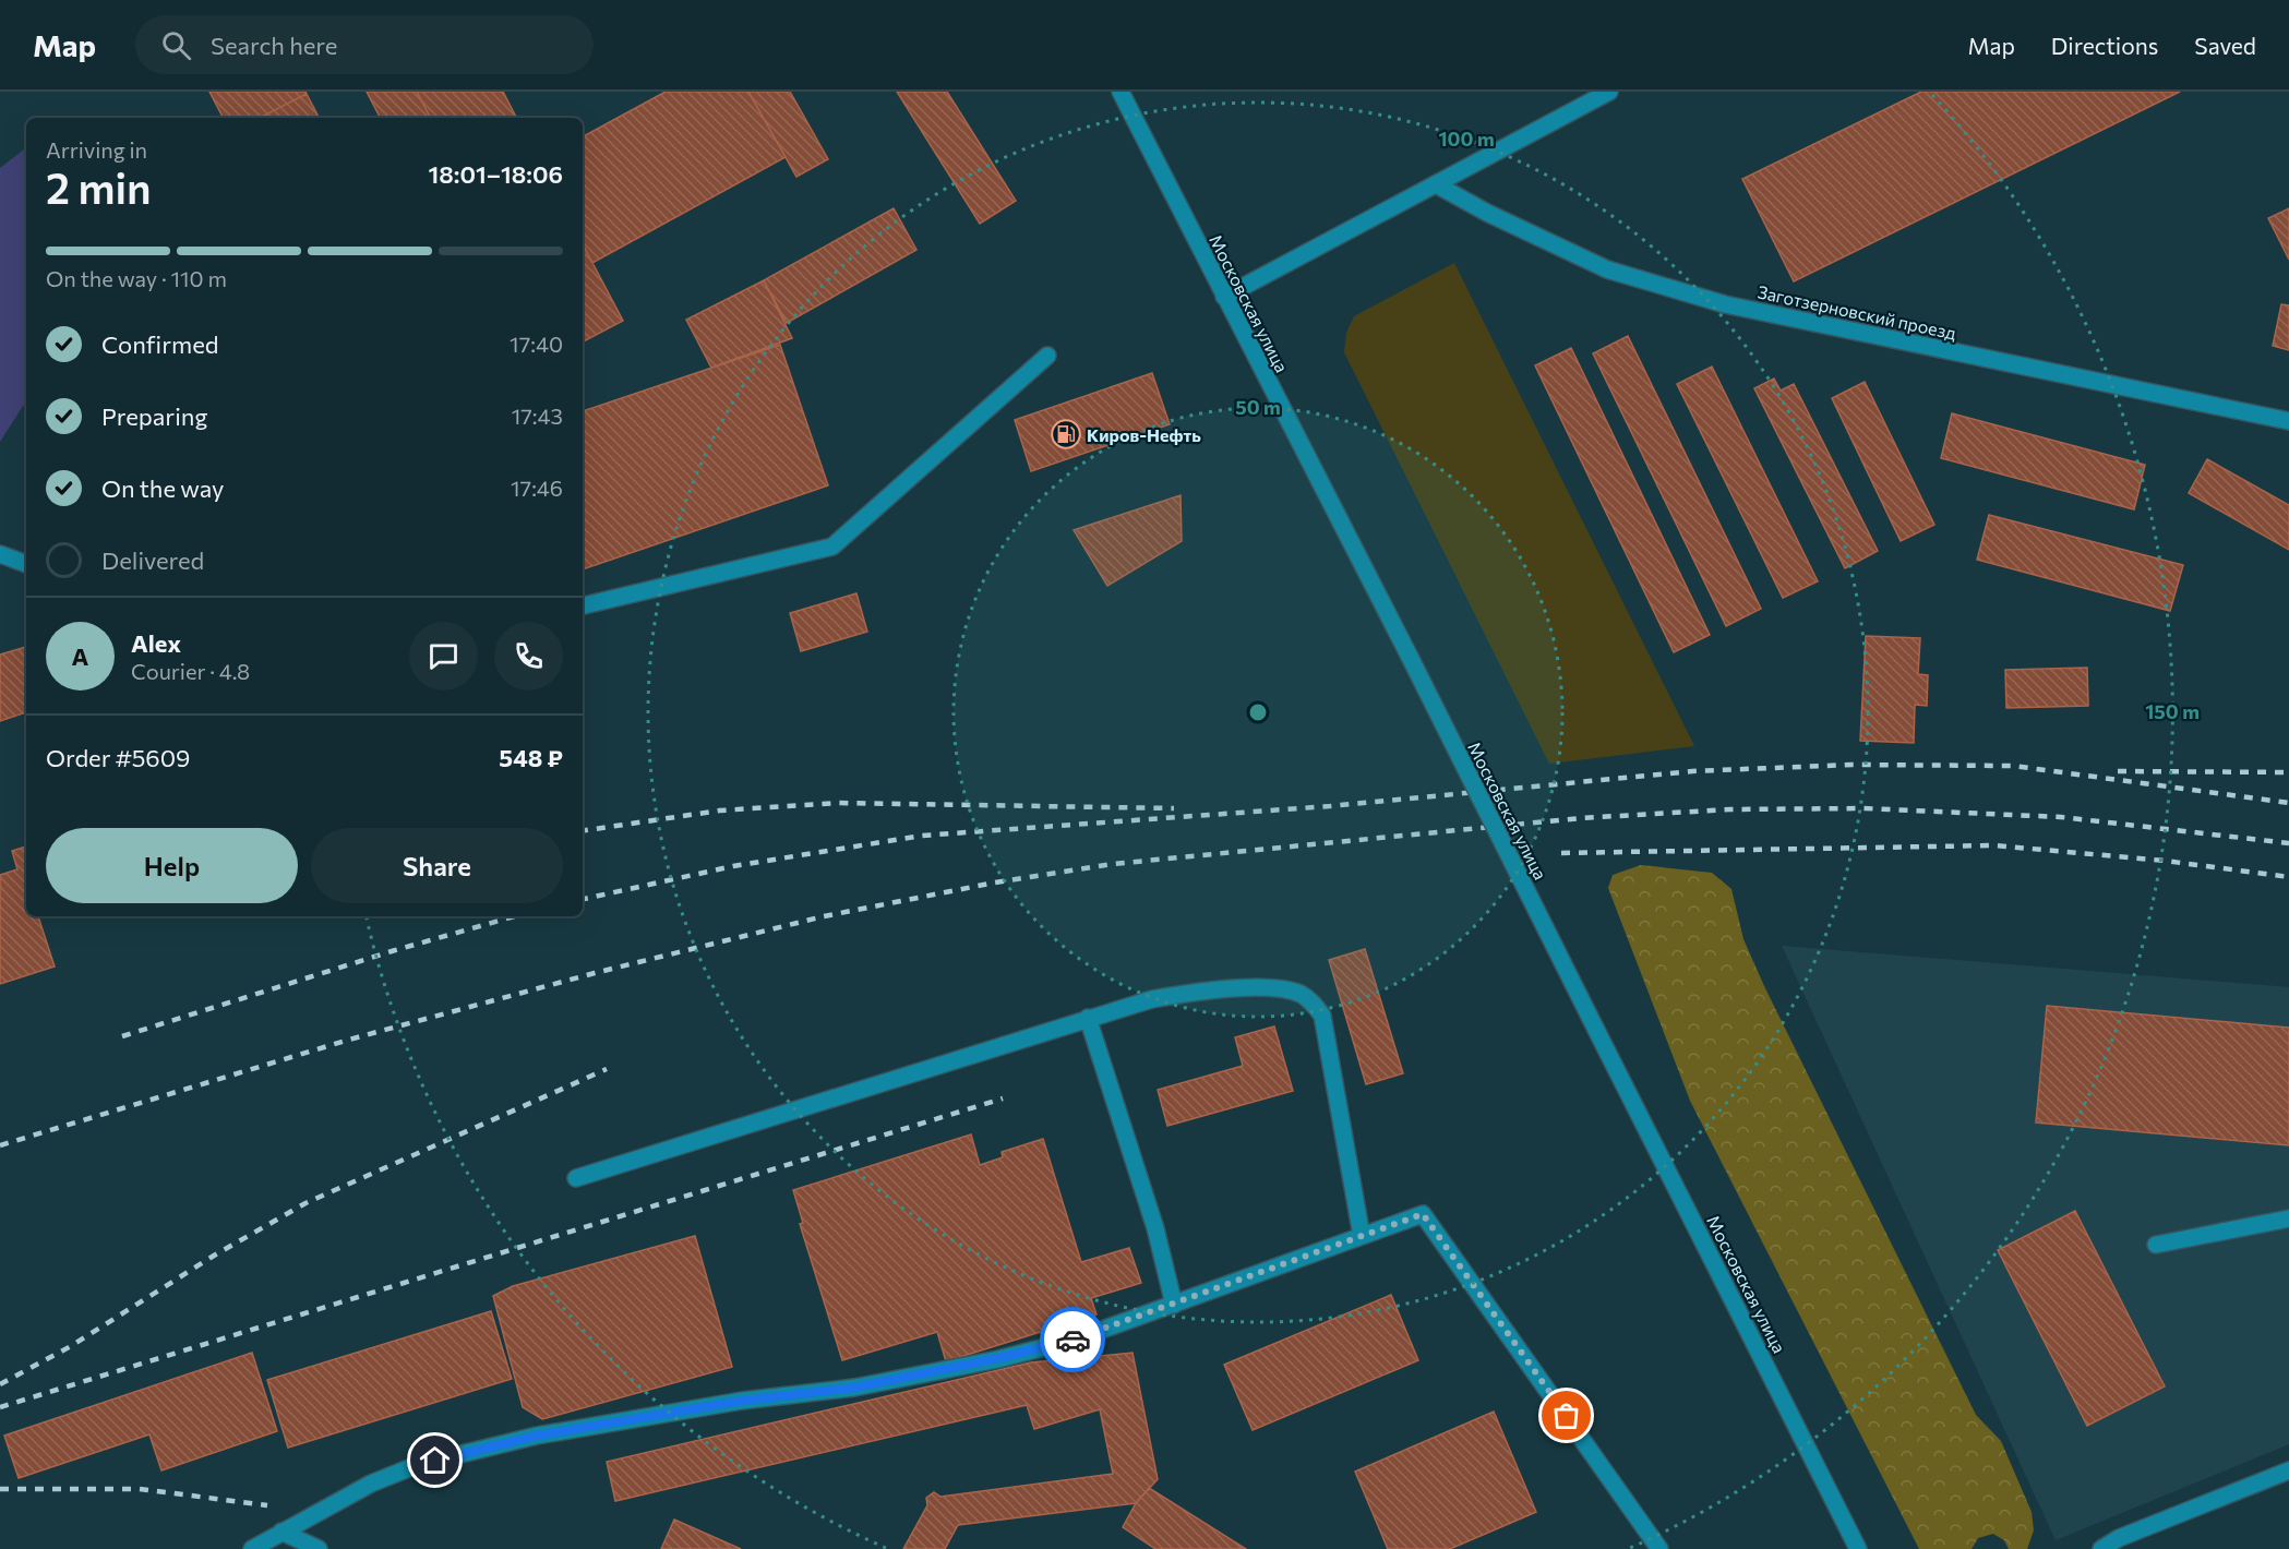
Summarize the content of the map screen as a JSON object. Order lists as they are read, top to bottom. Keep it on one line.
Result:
{"streets":{"main road":["Московская улица","Заготзерновский проезд"]},"places":{"fuel station":["Киров-Нефть"]},"page":{"header":"Map","search":"Search here","nav":["Map","Directions","Saved"],"heading":["2 min","Arriving in","18:01–18:06"],"panel":["Alex","Courier · 4.8","Order #5609","548 ₽"],"bar":"On the way · 110 m","list":[["Confirmed","17:40"],["Preparing","17:43"],["On the way","17:46"],"Delivered"],"round":"A","buttons":["Help","Share"]},"rings":["100 m","50 m","150 m"]}
